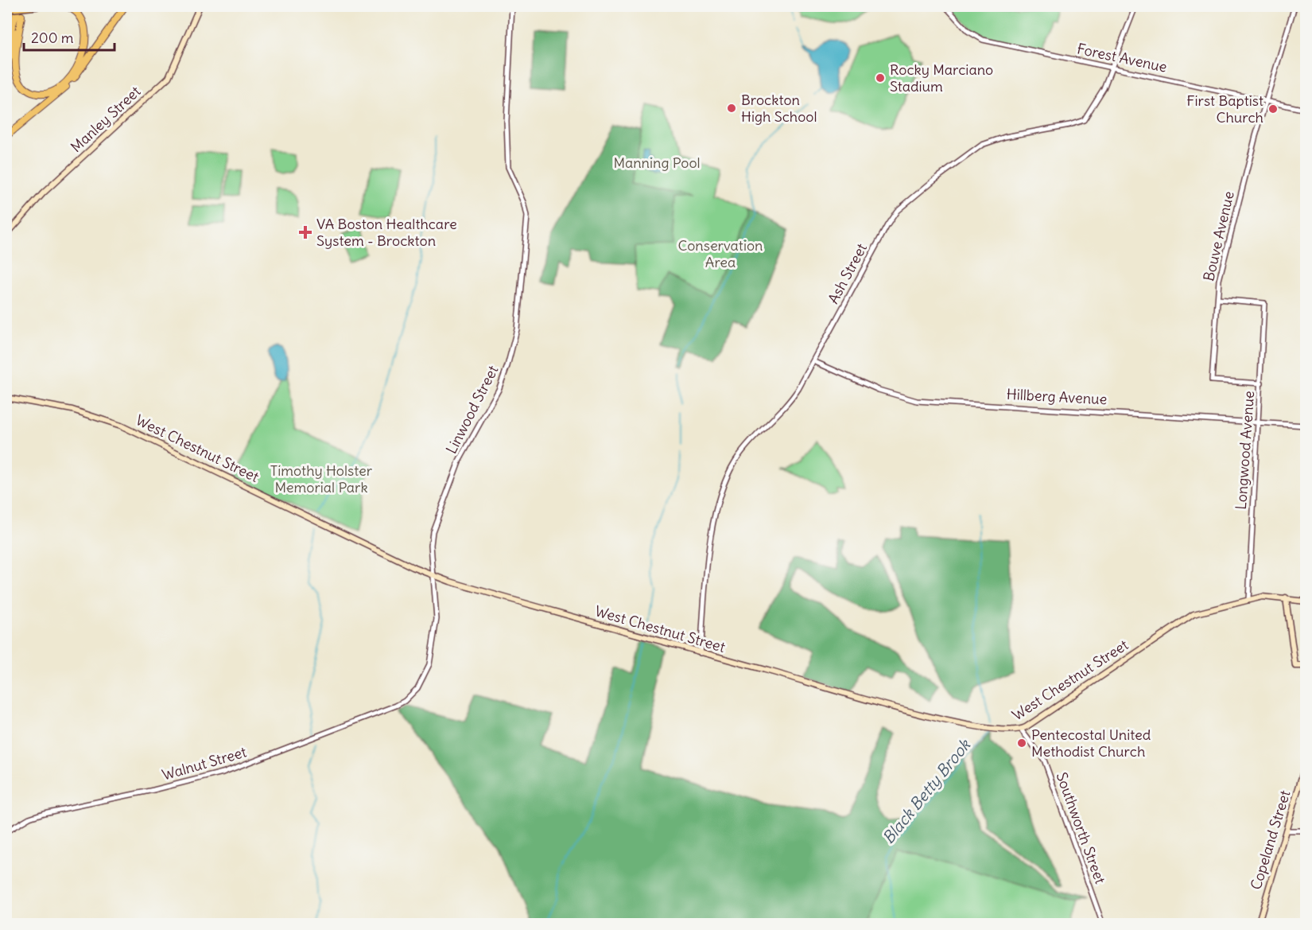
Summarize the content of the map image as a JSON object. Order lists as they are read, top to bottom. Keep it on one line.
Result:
{"streets":{"main road":["Manley Street","West Chestnut Street","Copeland Street"],"street":["Forest Avenue","Bouve Avenue","Ash Street","Hillberg Avenue","Linwood Street","Longwood Avenue","Walnut Street","Southworth Street"]},"crossings":[["Forest Avenue","Bouve Avenue"],["Forest Avenue","Ash Street"],["Bouve Avenue","Longwood Avenue"],["Ash Street","Hillberg Avenue"],["Ash Street","West Chestnut Street"],["Hillberg Avenue","Longwood Avenue"],["Linwood Street","West Chestnut Street"],["Linwood Street","Walnut Street"],["West Chestnut Street","Longwood Avenue"],["West Chestnut Street","Southworth Street"]],"water":["Black Betty Brook"],"parks":["Manning Pool","Conservation Area","Timothy Holster Memorial Park"],"places":{"other":["Rocky Marciano Stadium","Brockton High School","First Baptist Church","Pentecostal United Methodist Church"],"health":["VA Boston Healthcare System - Brockton"]},"scale_bar":"200 m"}
